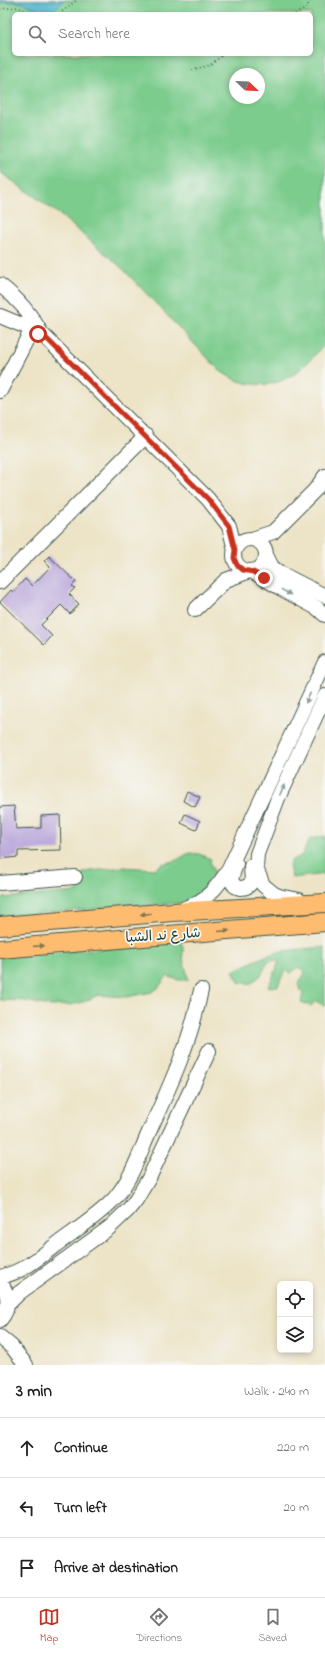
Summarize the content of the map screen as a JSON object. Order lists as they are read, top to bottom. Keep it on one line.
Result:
{"streets":{"main road":["شارع ند الشبا"]},"north":"bottom right","page":{"search":"Search here","heading":["3 min","Walk · 240 m"],"list":[["Continue","220 m"],["Turn left","20 m"],"Arrive at destination"],"nav":["Map","Directions","Saved"]}}
